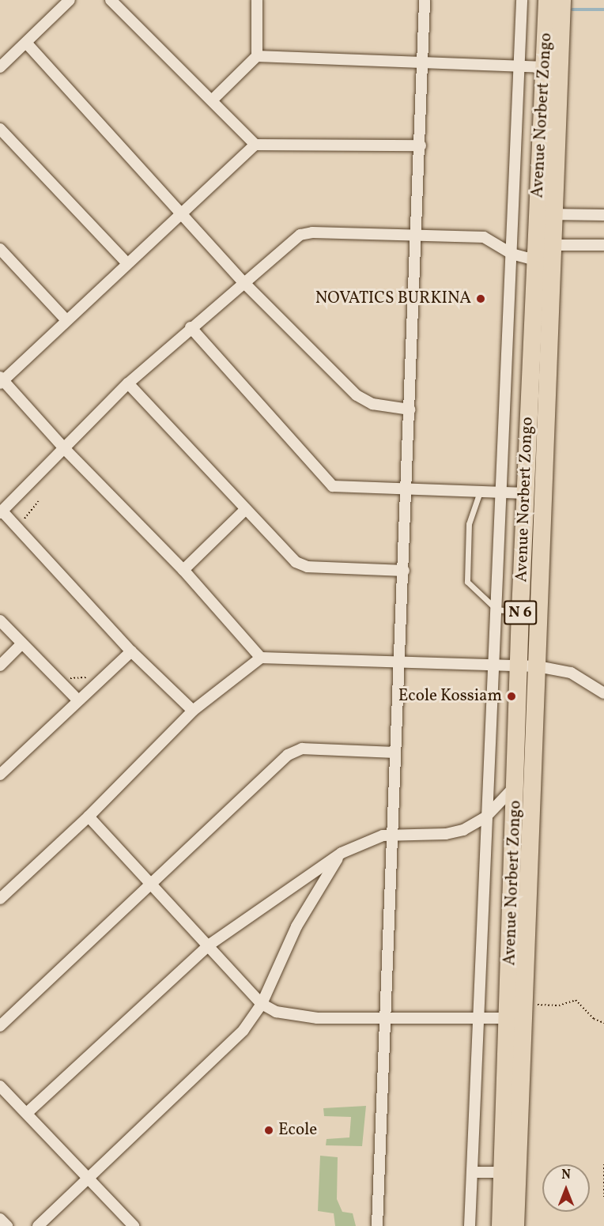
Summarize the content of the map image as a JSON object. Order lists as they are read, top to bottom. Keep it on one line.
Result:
{"streets":{"main road":["Avenue Norbert Zongo","N 6"]},"places":["NOVATICS BURKINA","Ecole Kossiam","Ecole"],"north":"top"}
